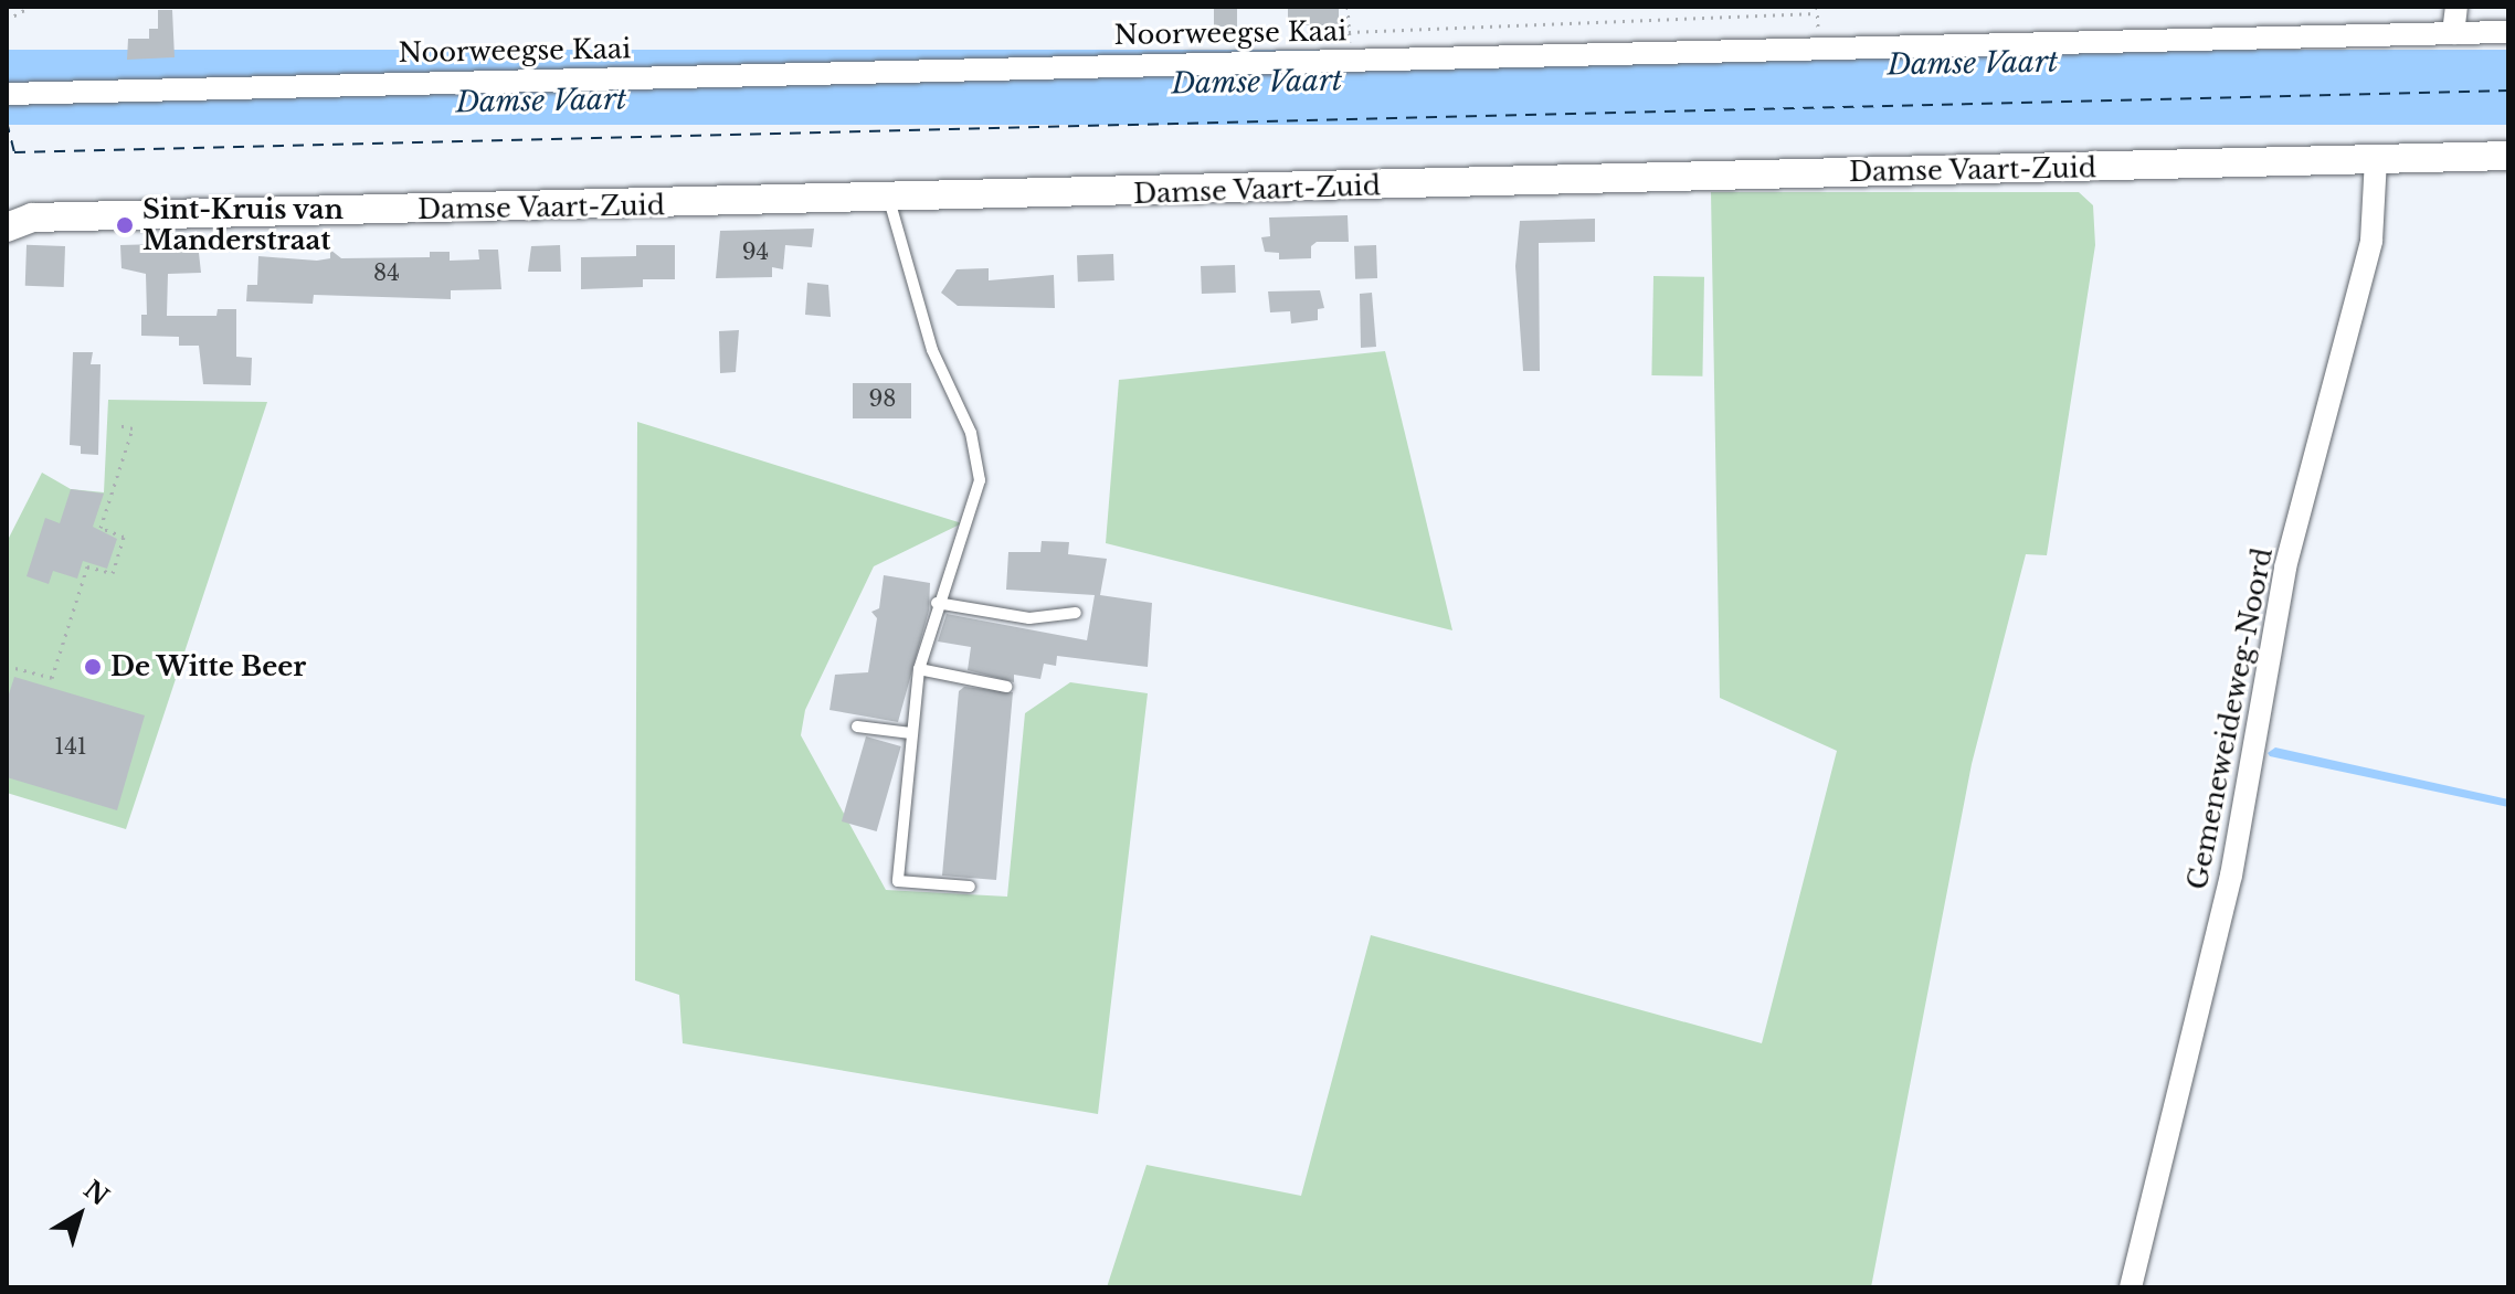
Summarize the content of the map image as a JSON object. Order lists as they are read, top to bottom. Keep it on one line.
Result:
{"streets":{"street":["Noorweegse Kaai","Damse Vaart-Zuid","Gemeneweideweg-Noord"]},"crossings":[["Damse Vaart-Zuid","Gemeneweideweg-Noord"]],"water":["Damse Vaart"],"places":["Sint-Kruis van Manderstraat","De Witte Beer"],"house_numbers":["94","84","98","141"],"north":"top right"}
